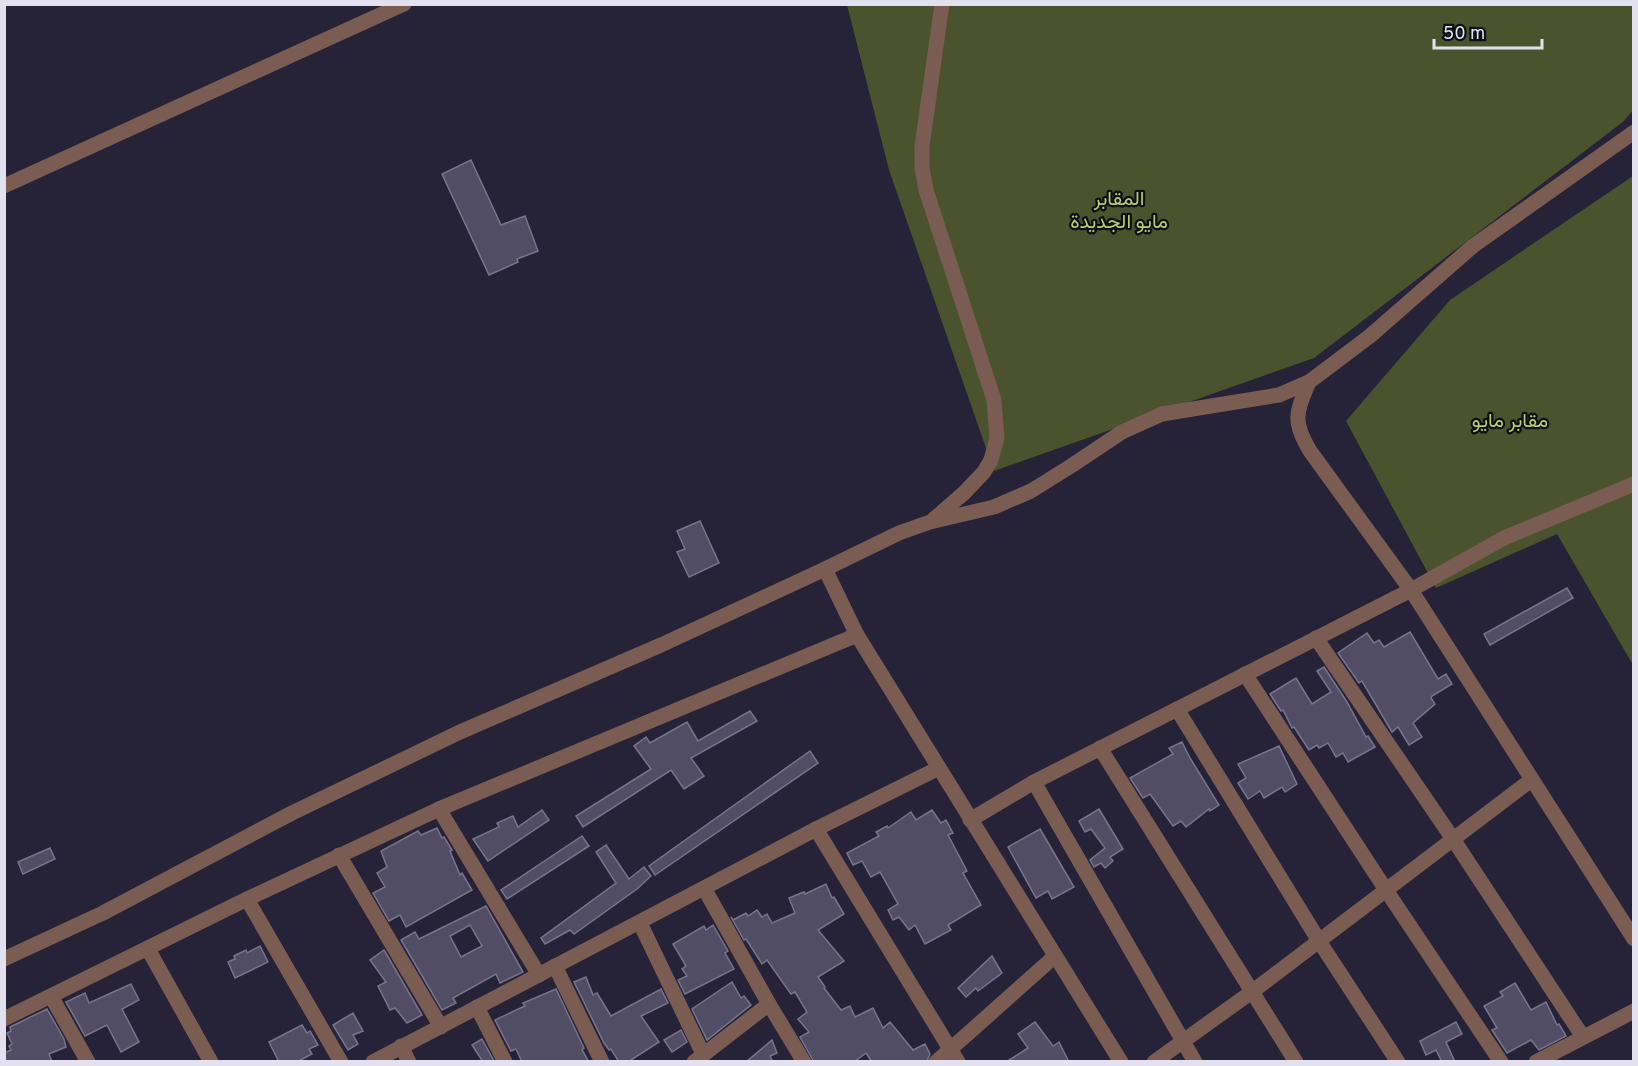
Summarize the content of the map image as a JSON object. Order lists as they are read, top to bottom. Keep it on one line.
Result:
{"parks":["المقابر مايو الجديدة","مقابر مايو"],"scale_bar":"50 m"}
